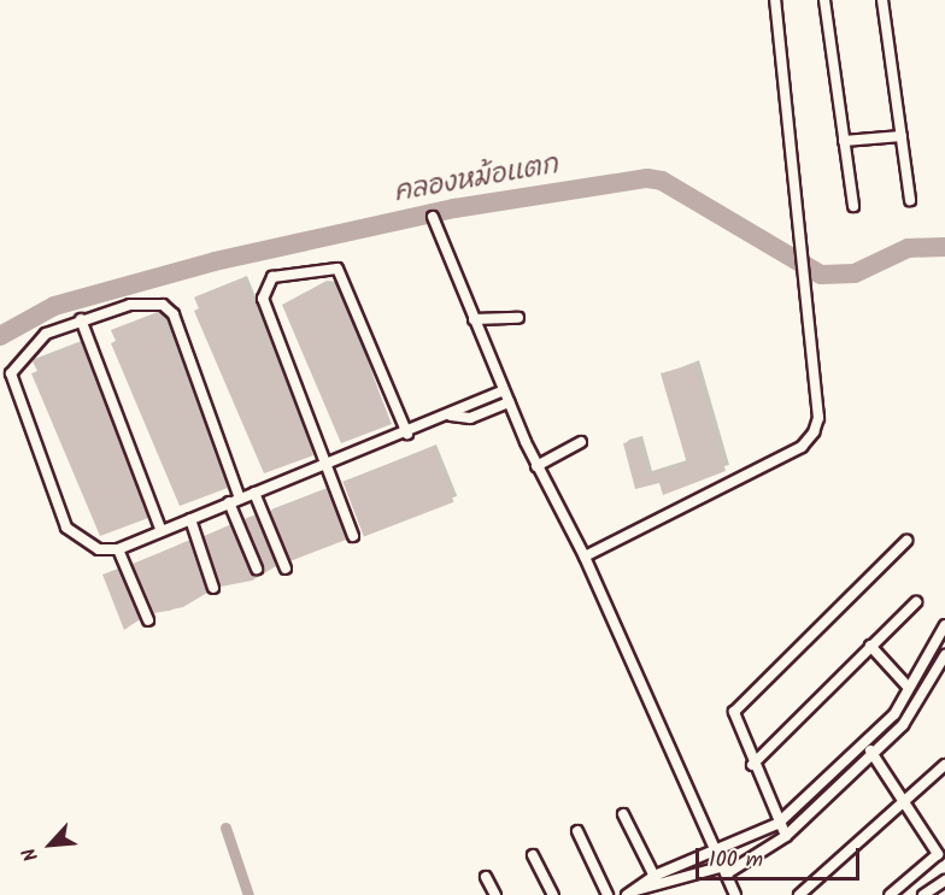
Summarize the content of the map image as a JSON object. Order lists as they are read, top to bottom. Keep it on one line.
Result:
{"water":["คลองหม้อแตก"],"scale_bar":"100 m","north":"bottom left"}
